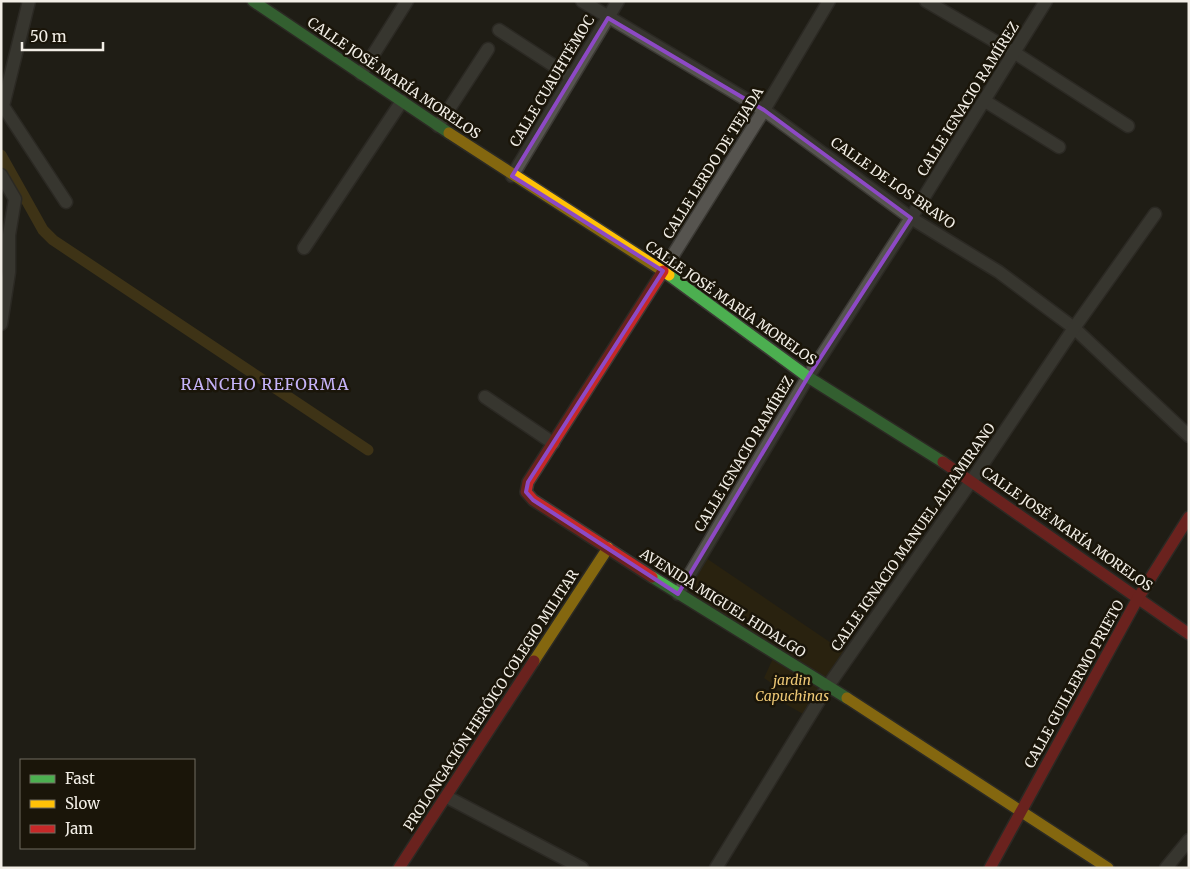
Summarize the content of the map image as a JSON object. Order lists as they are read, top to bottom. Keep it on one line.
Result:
{"streets":{"street":["CALLE JOSÉ MARÍA MORELOS","CALLE CUAUHTÉMOC","CALLE IGNACIO RAMÍREZ","CALLE LERDO DE TEJADA","CALLE DE LOS BRAVO","CALLE IGNACIO MANUEL ALTAMIRANO","AVENIDA MIGUEL HIDALGO","CALLE GUILLERMO PRIETO","PROLONGACIÓN HERÓICO COLEGIO MILITAR"]},"crossings":[["CALLE JOSÉ MARÍA MORELOS","CALLE CUAUHTÉMOC"],["CALLE JOSÉ MARÍA MORELOS","CALLE IGNACIO RAMÍREZ"],["CALLE JOSÉ MARÍA MORELOS","CALLE LERDO DE TEJADA"],["CALLE JOSÉ MARÍA MORELOS","CALLE IGNACIO MANUEL ALTAMIRANO"],["CALLE JOSÉ MARÍA MORELOS","CALLE GUILLERMO PRIETO"],["CALLE CUAUHTÉMOC","CALLE DE LOS BRAVO"],["CALLE IGNACIO RAMÍREZ","CALLE DE LOS BRAVO"],["CALLE IGNACIO RAMÍREZ","AVENIDA MIGUEL HIDALGO"],["CALLE LERDO DE TEJADA","CALLE DE LOS BRAVO"],["CALLE LERDO DE TEJADA","AVENIDA MIGUEL HIDALGO"],["CALLE DE LOS BRAVO","CALLE IGNACIO MANUEL ALTAMIRANO"],["CALLE IGNACIO MANUEL ALTAMIRANO","AVENIDA MIGUEL HIDALGO"],["AVENIDA MIGUEL HIDALGO","CALLE GUILLERMO PRIETO"],["AVENIDA MIGUEL HIDALGO","PROLONGACIÓN HERÓICO COLEGIO MILITAR"]],"districts":["RANCHO REFORMA"],"parks":["jardin Capuchinas"],"legend":["Fast","Slow","Jam"],"scale_bar":"50 m"}
